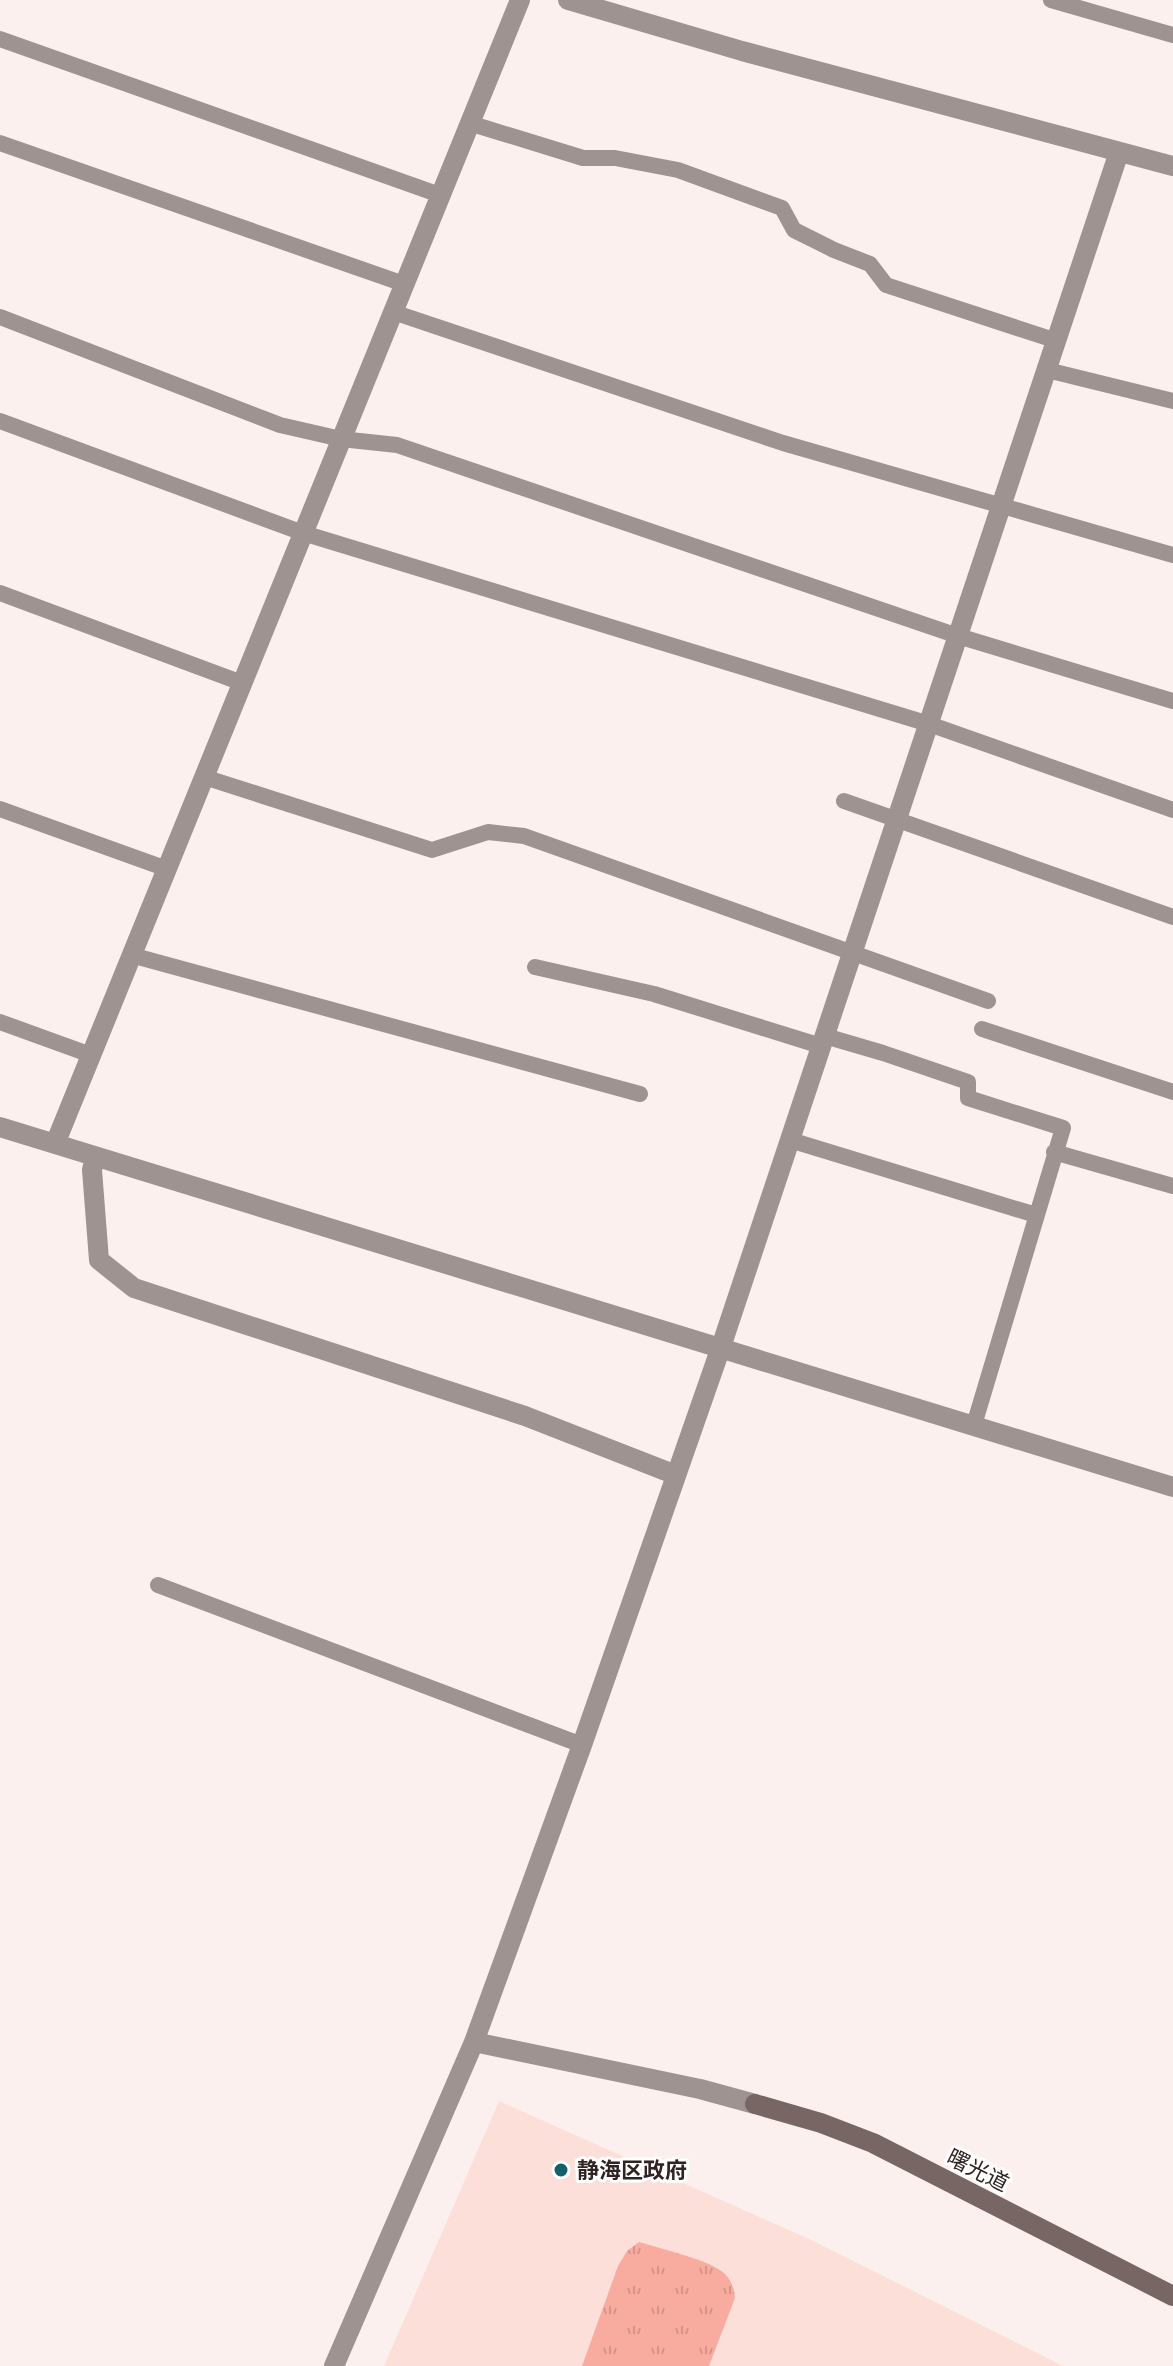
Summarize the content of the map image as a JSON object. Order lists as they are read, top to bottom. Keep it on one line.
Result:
{"streets":{"street":["曙光道"]},"places":["静海区政府"]}
